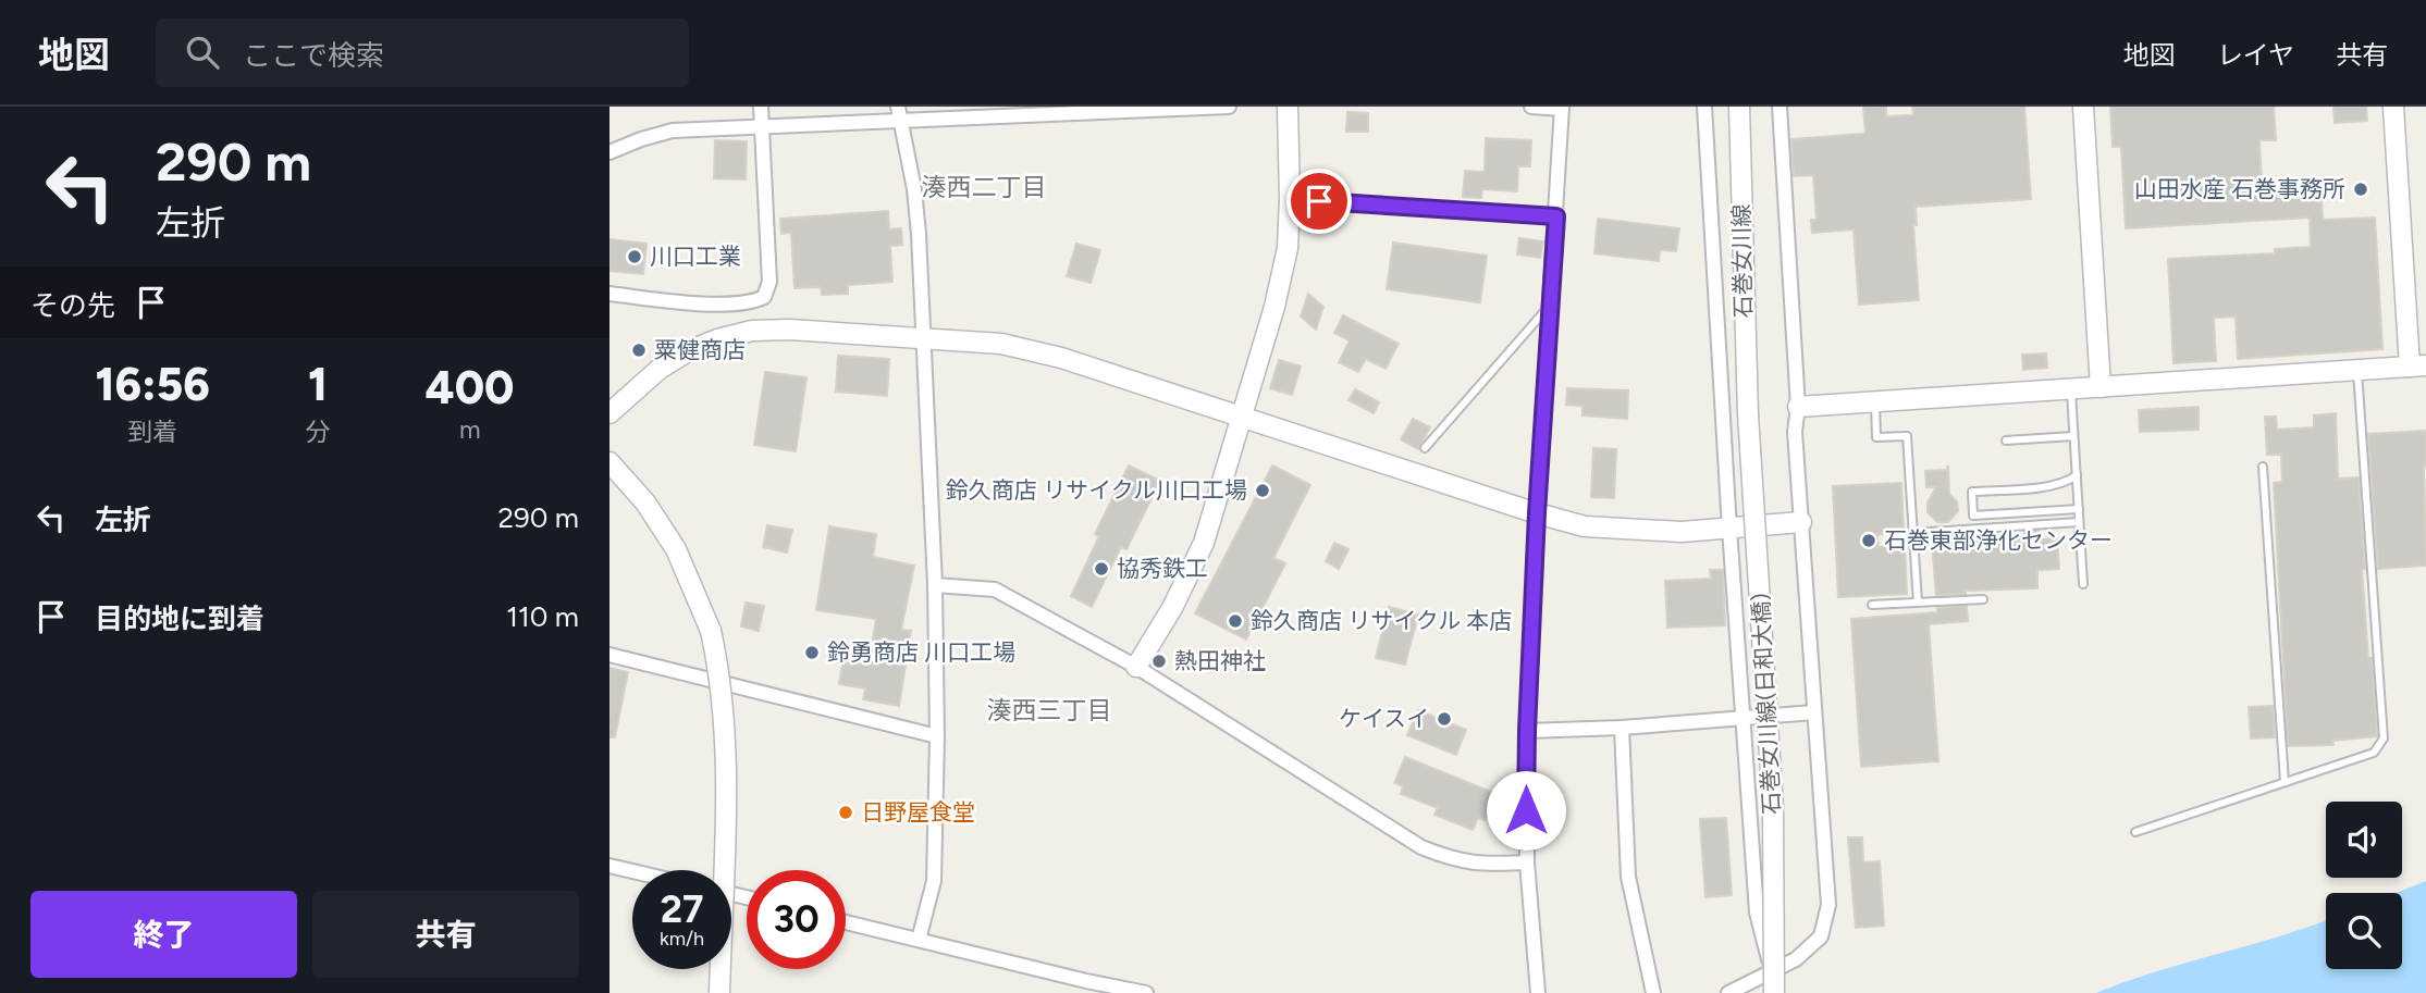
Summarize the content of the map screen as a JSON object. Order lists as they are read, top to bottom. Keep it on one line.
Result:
{"streets":{"street":["石巻女川線","石巻女川線(日和大橋)"]},"crossings":[["石巻女川線","石巻女川線(日和大橋)"]],"districts":["湊西二丁目","湊西三丁目"],"places":["山田水産 石巻事務所","川口工業","粟健商店","鈴久商店 リサイクル川口工場","石巻東部浄化センター","協秀鉄工","鈴久商店 リサイクル 本店","鈴勇商店 川口工場","熱田神社","ケイスイ","日野屋食堂"],"page":{"header":"地図","search":"ここで検索","nav":["地図","レイヤ","共有"],"turn":["290 m","左折"],"then":"その先","eta":["16:56","到着","1","分","400","m"],"list":[{"name":"左折","value":"290 m"},{"name":"目的地に到着","value":"110 m"}],"speed":"27 km/h","limit":"30","buttons":["終了","共有"]}}
